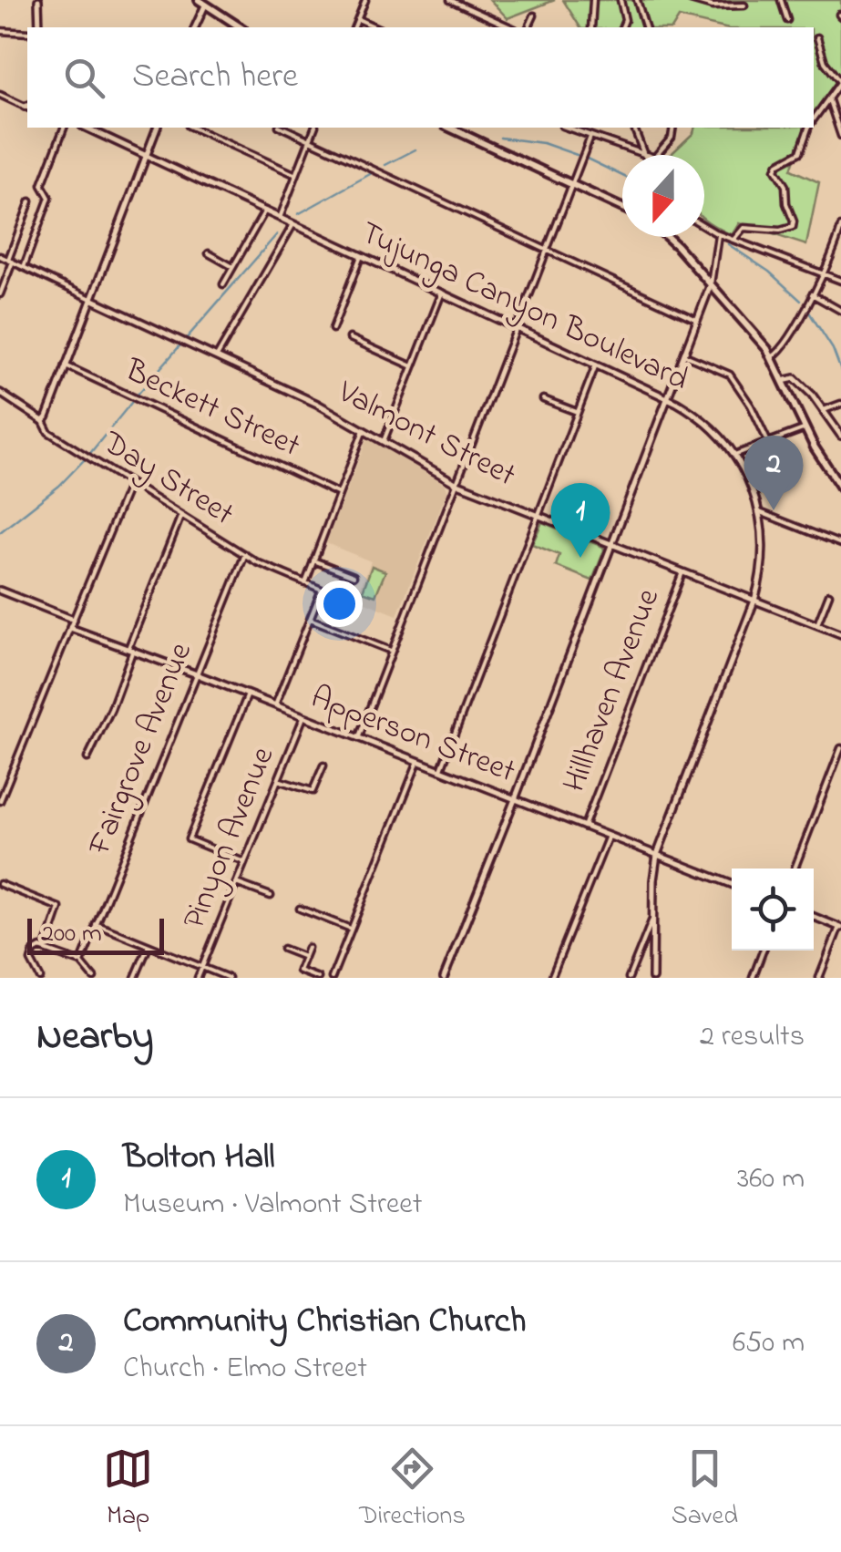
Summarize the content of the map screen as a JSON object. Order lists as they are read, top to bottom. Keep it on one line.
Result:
{"streets":{"street":["Tujunga Canyon Boulevard","Beckett Street","Valmont Street","Day Street","Hillhaven Avenue","Apperson Street","Fairgrove Avenue","Pinyon Avenue"]},"crossings":[["Tujunga Canyon Boulevard","Valmont Street"],["Tujunga Canyon Boulevard","Apperson Street"],["Valmont Street","Hillhaven Avenue"],["Day Street","Fairgrove Avenue"],["Hillhaven Avenue","Apperson Street"],["Apperson Street","Fairgrove Avenue"],["Apperson Street","Pinyon Avenue"]],"scale_bar":"200 m","north":"bottom","page":{"search":"Search here","pins":["2","1"],"scale":"200 m","heading":["Nearby","2 results"],"list":[{"mark":"1","name":"Bolton Hall","note":"Museum · Valmont Street","value":"360 m"},{"mark":"2","name":"Community Christian Church","note":"Church · Elmo Street","value":"650 m"}],"nav":["Map","Directions","Saved"]}}
